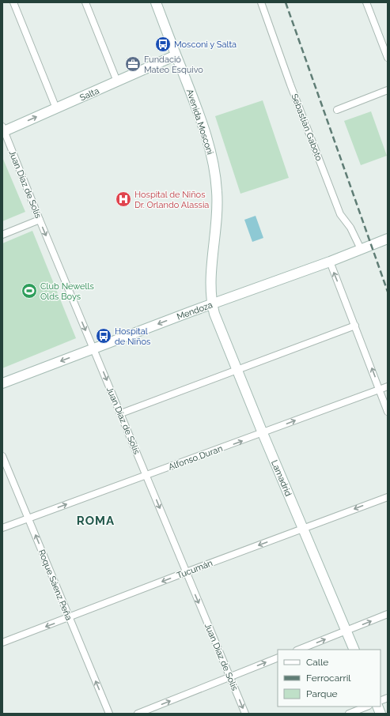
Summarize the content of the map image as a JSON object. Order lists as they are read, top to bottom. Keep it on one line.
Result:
{"streets":{"street":["Salta","Avenida Mosconi","Sebastián Gaboto","Juan Díaz de Solís","Mendoza","Alfonso Duran","Lamadrid","Tucumán","Roque Sáenz Peña"]},"crossings":[["Salta","Avenida Mosconi"],["Salta","Juan Díaz de Solís"],["Avenida Mosconi","Mendoza"],["Avenida Mosconi","Lamadrid"],["Sebastián Gaboto","Mendoza"],["Juan Díaz de Solís","Mendoza"],["Juan Díaz de Solís","Alfonso Duran"],["Juan Díaz de Solís","Tucumán"],["Mendoza","Lamadrid"],["Alfonso Duran","Lamadrid"],["Alfonso Duran","Roque Sáenz Peña"],["Lamadrid","Tucumán"],["Tucumán","Roque Sáenz Peña"]],"one_way":["Juan Díaz de Solís","Alfonso Duran","Tucumán","Roque Sáenz Peña"],"districts":["ROMA"],"places":{"bus stop":["Mosconi y Salta","Hospital de Niños"],"office":["Fundació Mateo Esquivo"],"hospital":["Hospital de Niños Dr. Orlando Alassia"],"sports":["Club Newells Olds Boys"]},"legend":["Calle","Ferrocarril","Parque"]}
